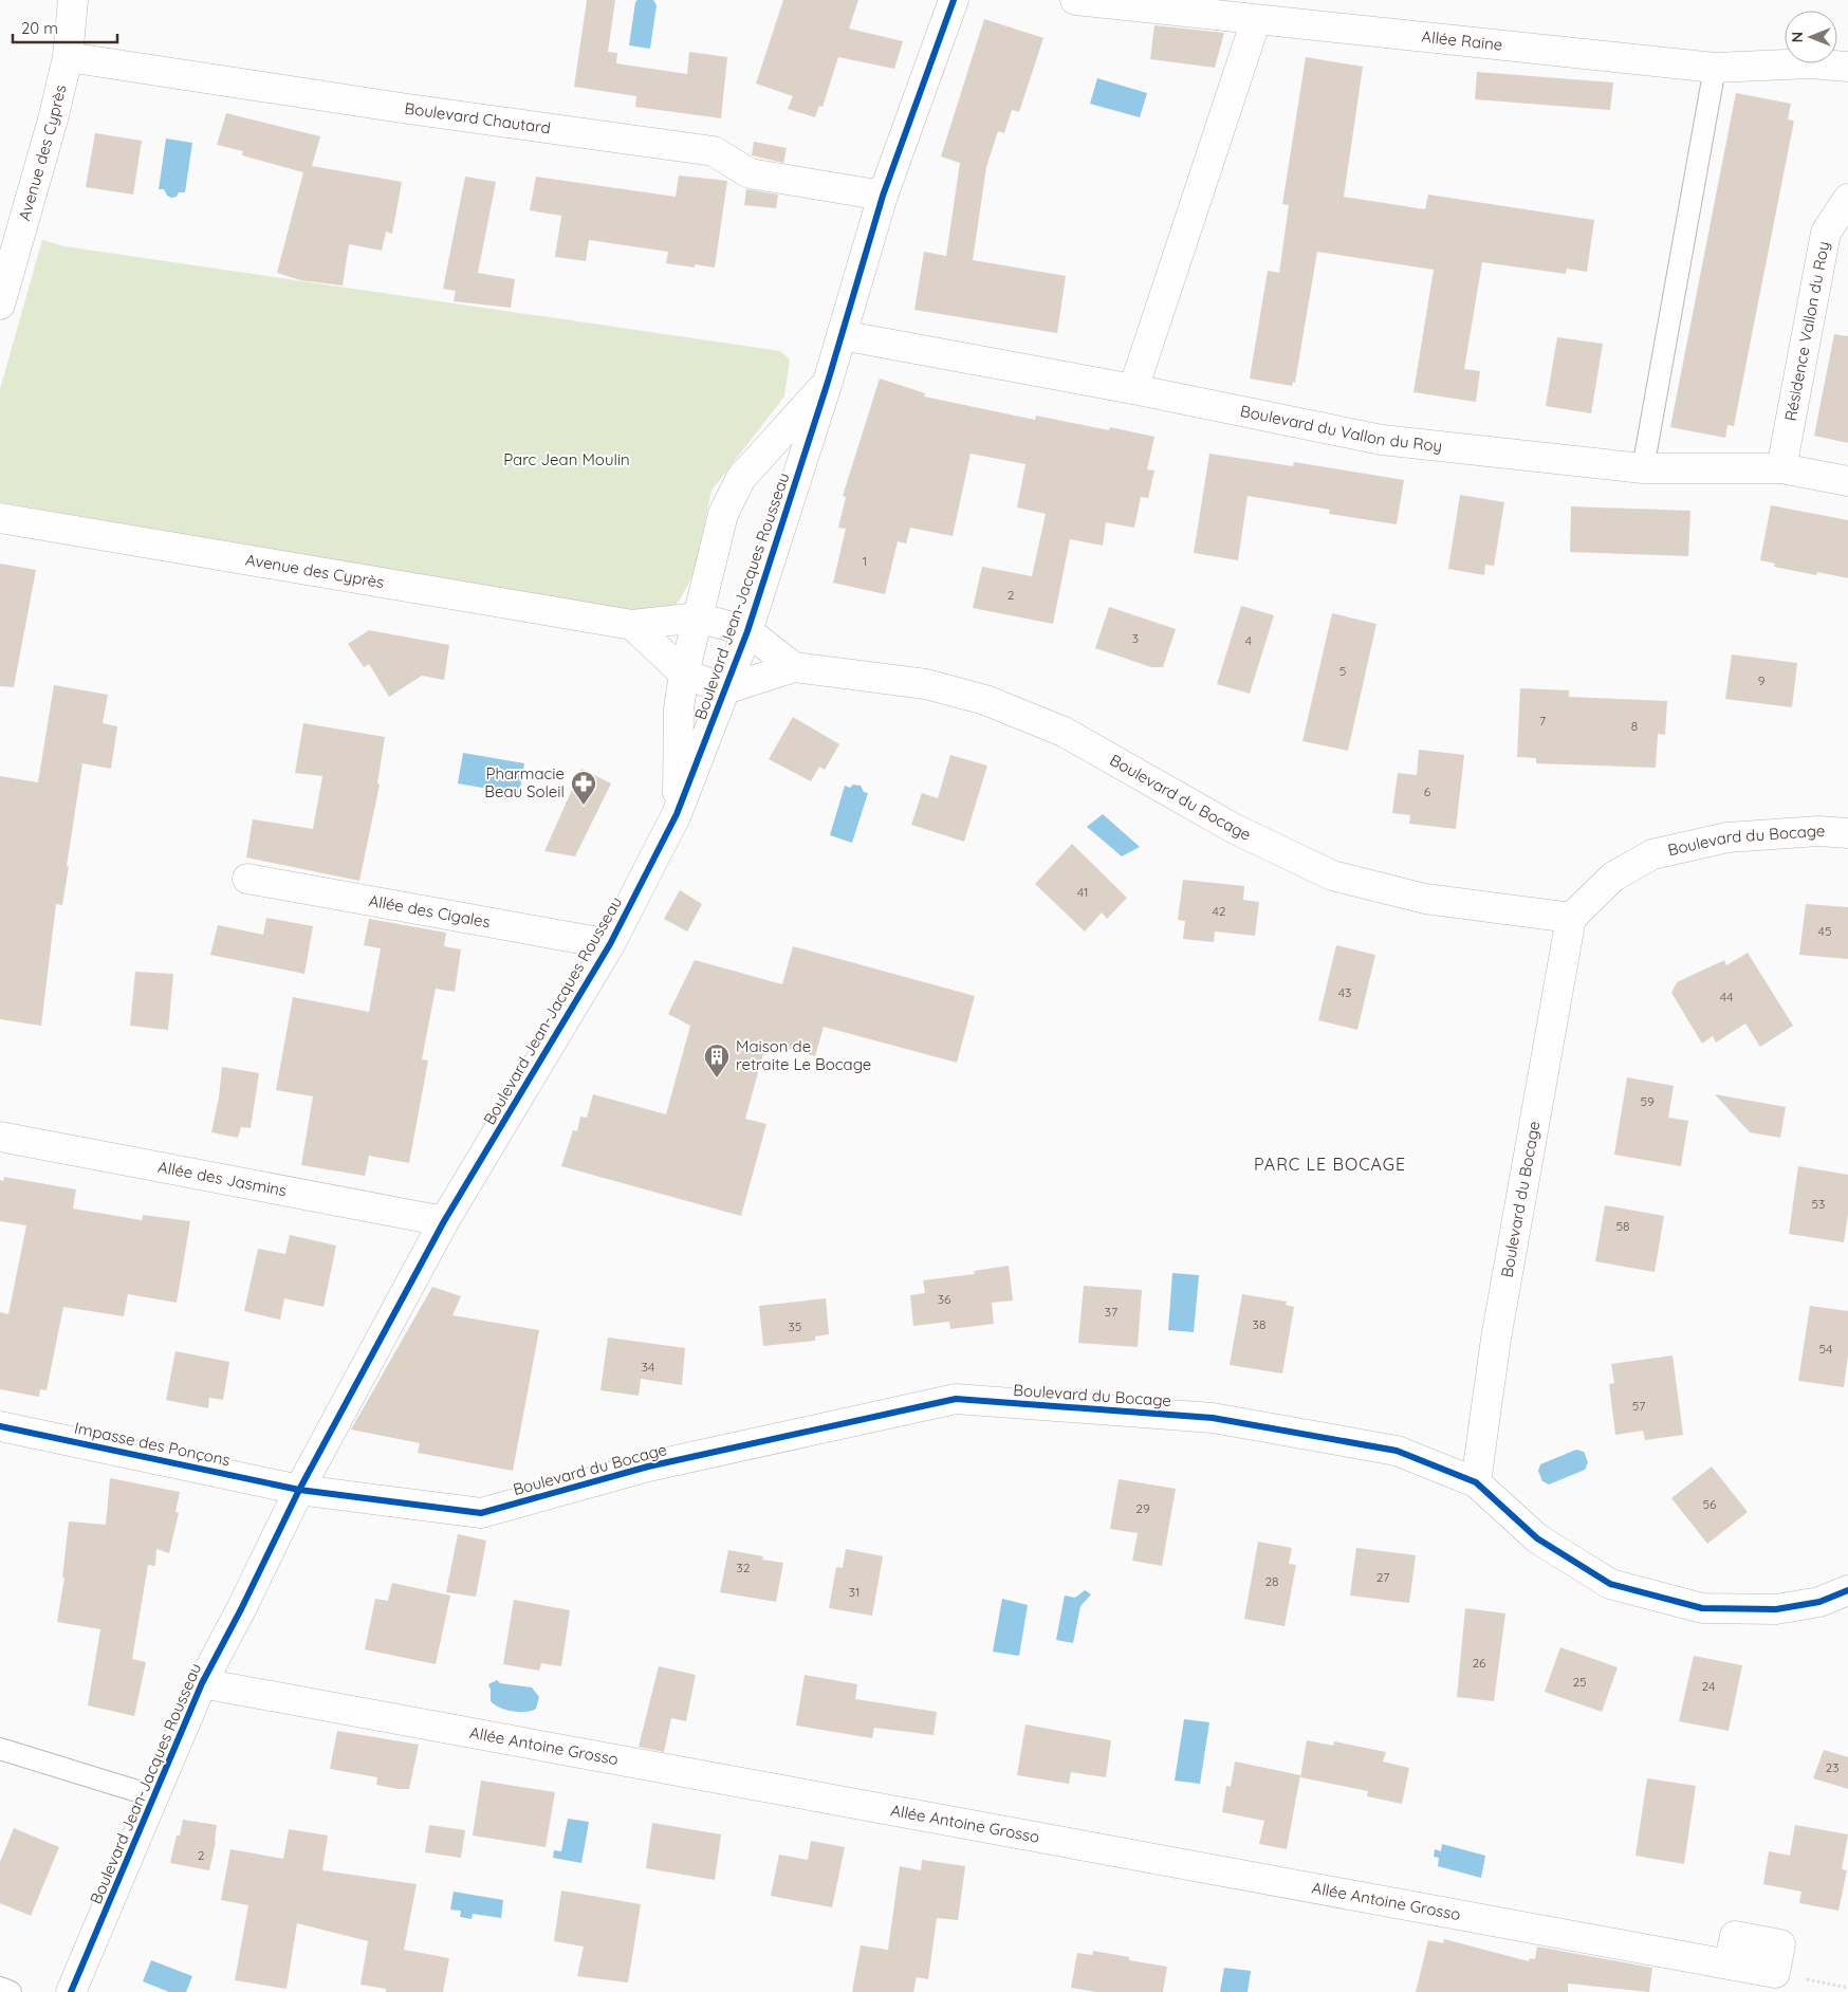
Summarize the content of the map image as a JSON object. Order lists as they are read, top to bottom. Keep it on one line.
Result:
{"streets":{"street":["Allée Raine","Boulevard Chautard","Avenue des Cyprès","Résidence Vallon du Roy","Boulevard du Vallon du Roy","Boulevard Jean-Jacques Rousseau","Boulevard du Bocage","Allée des Cigales","Allée des Jasmins","Impasse des Ponçons","Allée Antoine Grosso"]},"crossings":[["Boulevard Chautard","Avenue des Cyprès"],["Boulevard Chautard","Boulevard Jean-Jacques Rousseau"],["Avenue des Cyprès","Boulevard Jean-Jacques Rousseau"],["Résidence Vallon du Roy","Boulevard du Vallon du Roy"],["Boulevard du Vallon du Roy","Boulevard Jean-Jacques Rousseau"],["Boulevard Jean-Jacques Rousseau","Boulevard du Bocage"],["Boulevard Jean-Jacques Rousseau","Allée des Cigales"],["Boulevard Jean-Jacques Rousseau","Allée des Jasmins"],["Boulevard Jean-Jacques Rousseau","Impasse des Ponçons"],["Boulevard Jean-Jacques Rousseau","Allée Antoine Grosso"],["Boulevard du Bocage","Impasse des Ponçons"]],"districts":["PARC LE BOCAGE"],"parks":["Parc Jean Moulin"],"places":{"pharmacy":["Pharmacie Beau Soleil"],"building":["Maison de retraite Le Bocage"]},"house_numbers":["1","2","3","4","5","9","7","8","6","41","42","45","43","44","59","53","58","36","37","38","35","54","34","57","56","29","32","27","28","31","26","25","24","23","2"],"scale_bar":"20 m","north":"left"}
